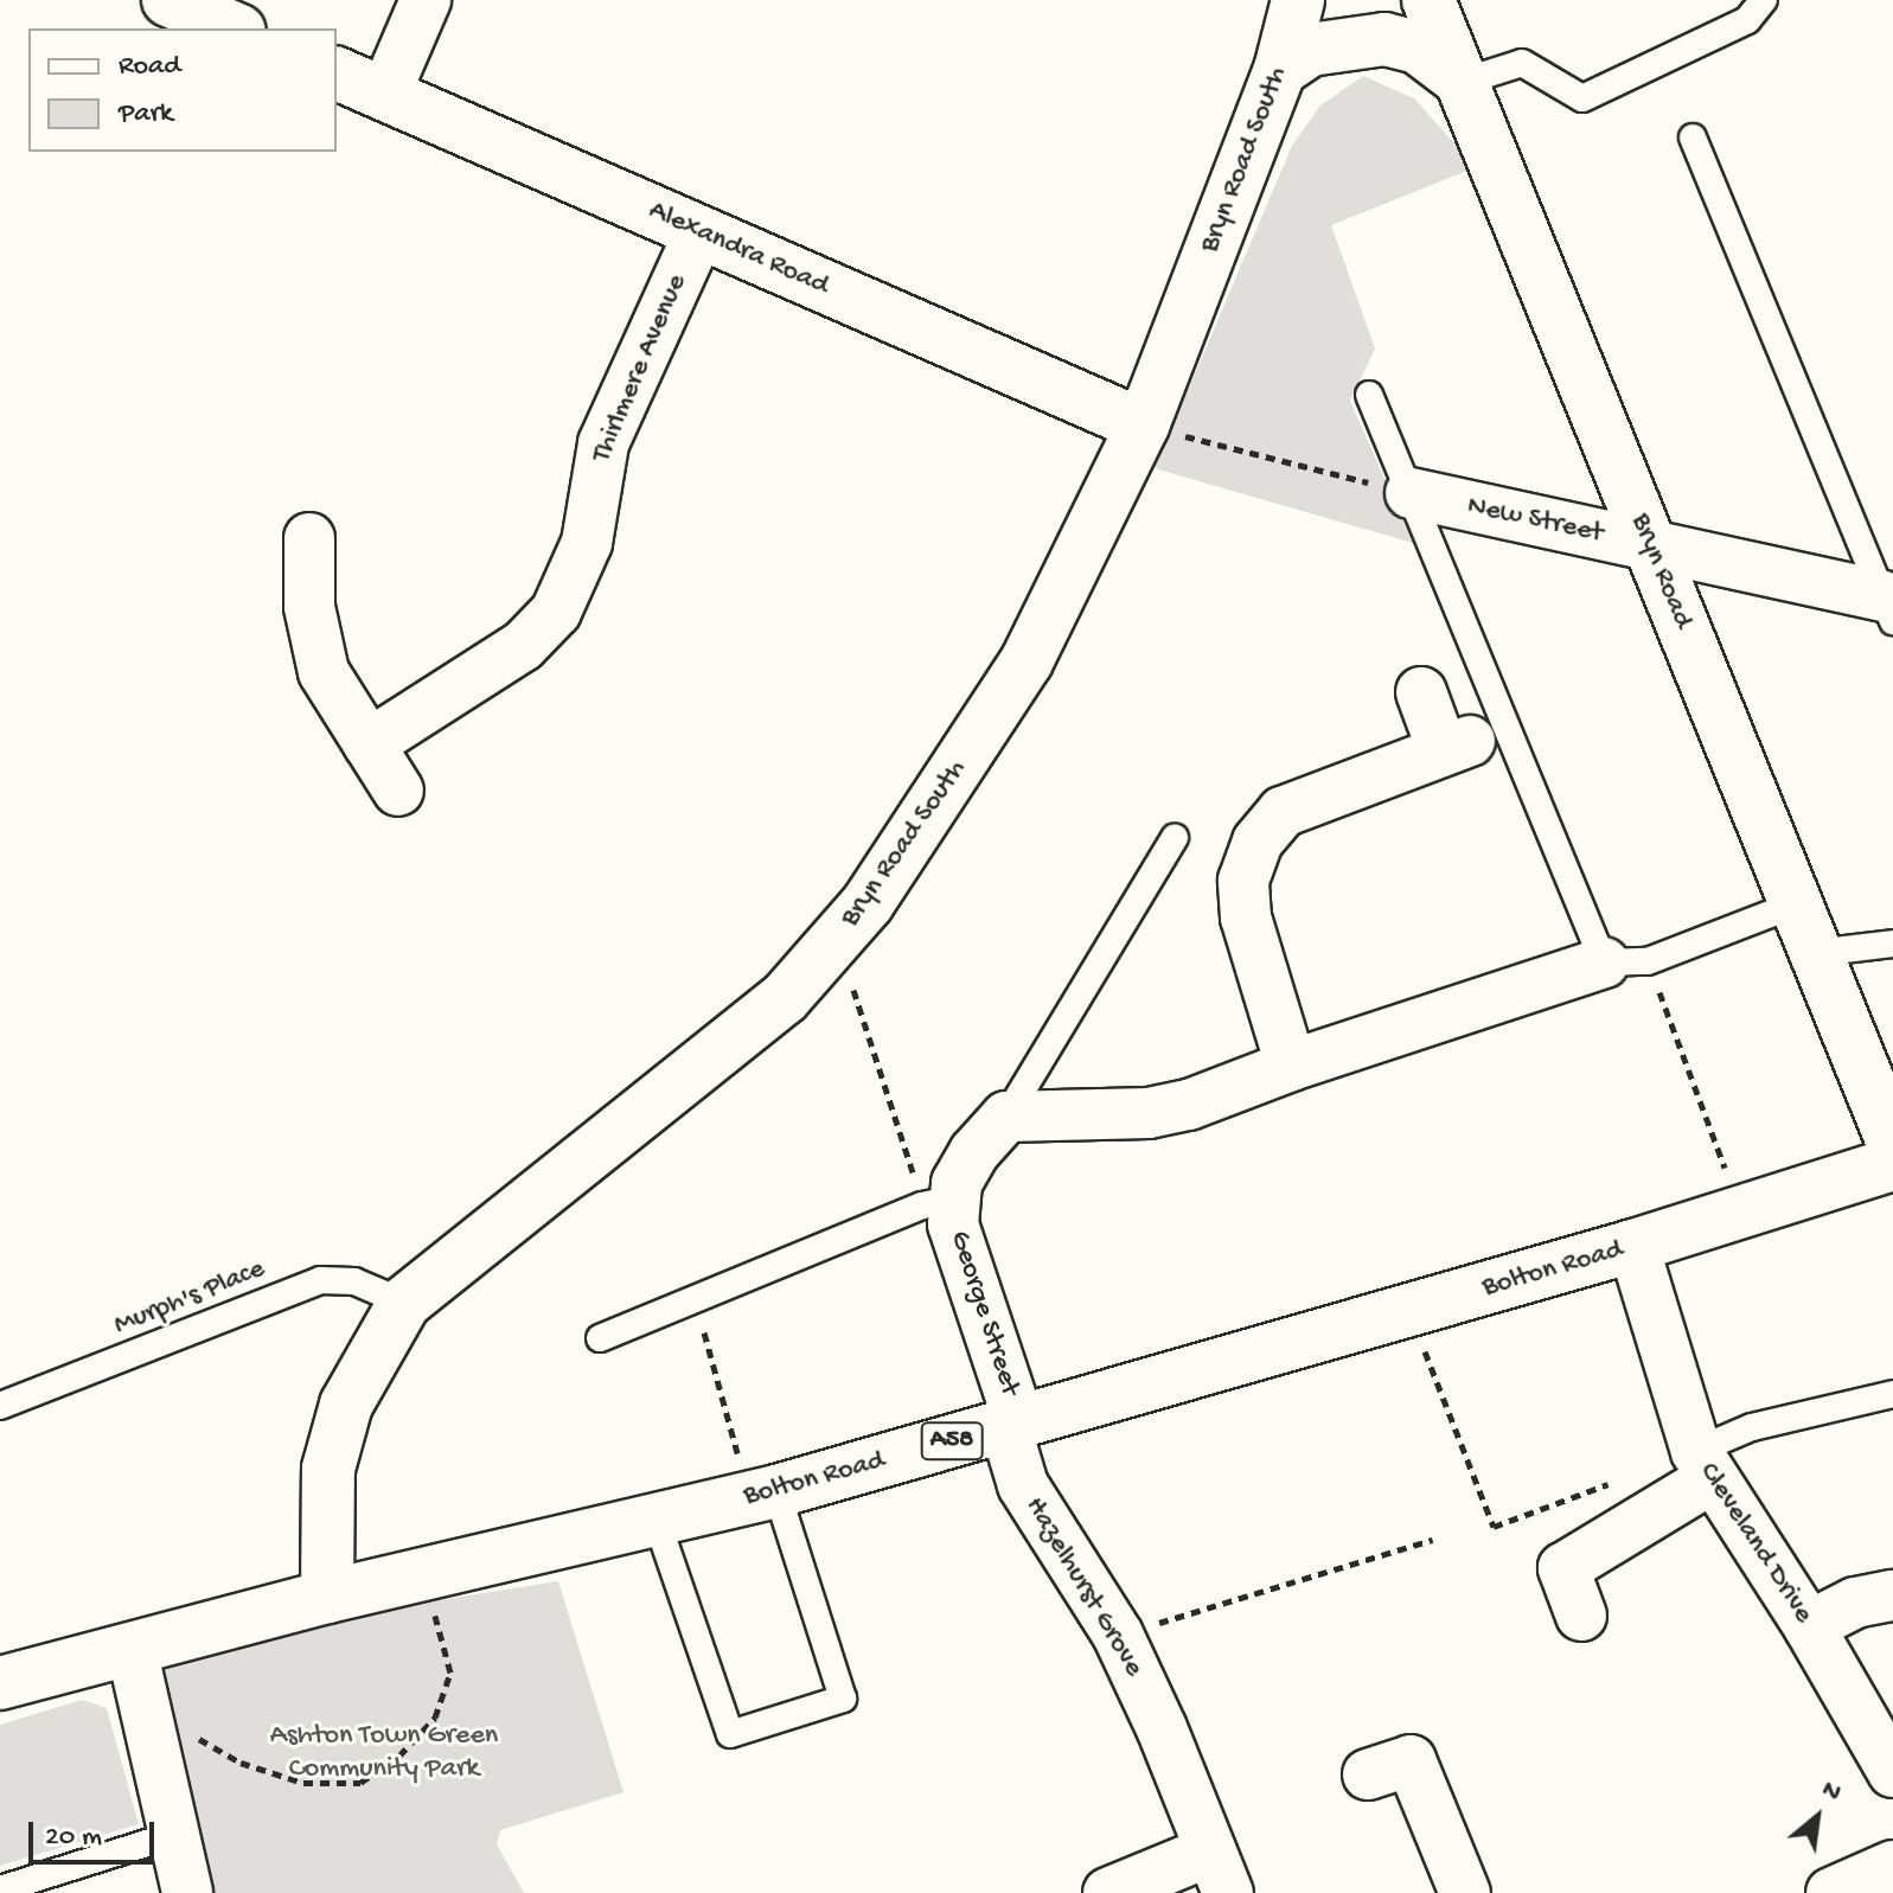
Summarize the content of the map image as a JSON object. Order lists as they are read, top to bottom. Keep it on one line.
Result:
{"streets":{"main road":["Bryn Road South","Alexandra Road","Bryn Road","Bolton Road","A58"],"street":["Thirlmere Avenue","New Street","George Street","Cleveland Drive","Hazelhurst Grove"],"lane":["Murph's Place"]},"crossings":[["Bryn Road South","Alexandra Road"],["Bryn Road South","Bolton Road"],["Bryn Road South","Murph's Place"],["Alexandra Road","Thirlmere Avenue"],["New Street","Bryn Road"],["Bolton Road","George Street"],["Bolton Road","Cleveland Drive"],["Bolton Road","Hazelhurst Grove"],["George Street","Hazelhurst Grove"]],"parks":["Ashton Town Green Community Park"],"legend":["Road","Park"],"scale_bar":"20 m","north":"top right"}
